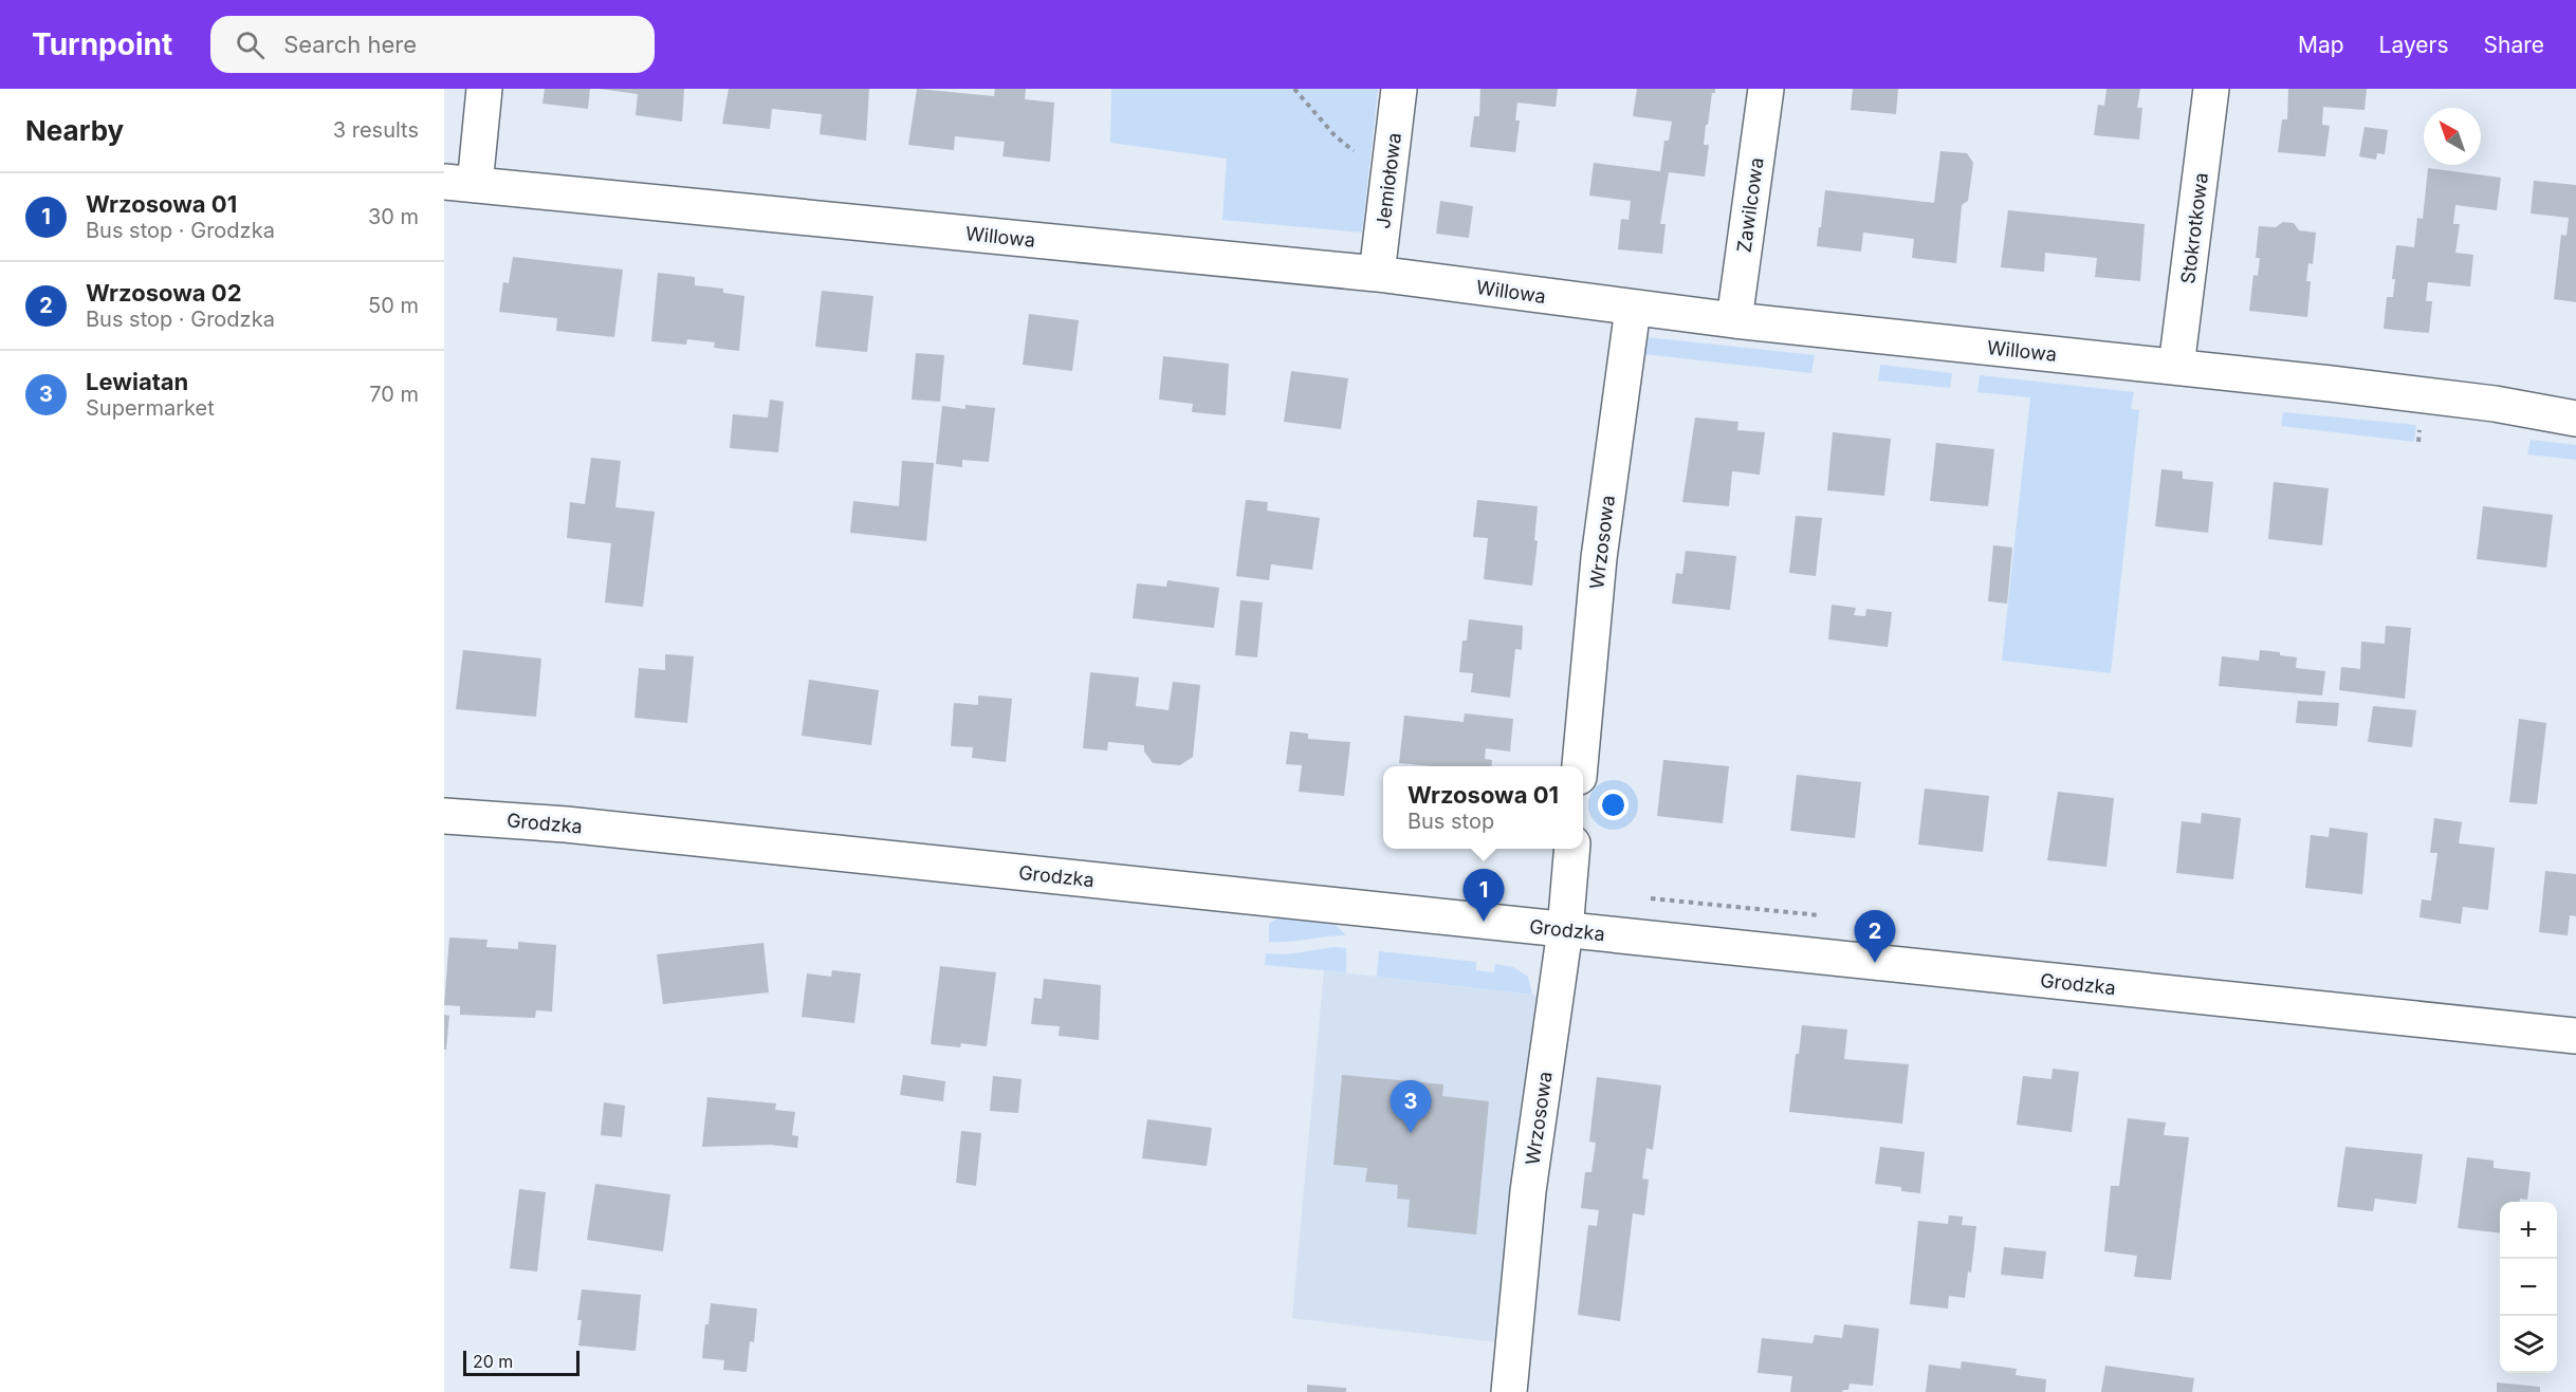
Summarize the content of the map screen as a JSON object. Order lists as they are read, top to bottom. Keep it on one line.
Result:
{"streets":{"street":["Jemiołowa","Zawilcowa","Stokrotkowa","Willowa","Wrzosowa","Grodzka"]},"crossings":[["Jemiołowa","Willowa"],["Zawilcowa","Willowa"],["Stokrotkowa","Willowa"],["Willowa","Wrzosowa"],["Wrzosowa","Grodzka"]],"scale_bar":"20 m","north":"top left","page":{"header":"Turnpoint","search":"Search here","nav":["Map","Layers","Share"],"heading":["Nearby","3 results"],"list":[{"mark":"1","name":"Wrzosowa 01","note":"Bus stop · Grodzka","value":"30 m"},{"mark":"2","name":"Wrzosowa 02","note":"Bus stop · Grodzka","value":"50 m"},{"mark":"3","name":"Lewiatan","note":"Supermarket","value":"70 m"}],"popup":["Wrzosowa 01","Bus stop"],"pins":["1","2","3"],"map_buttons":["+","−"],"scale":"20 m"}}
